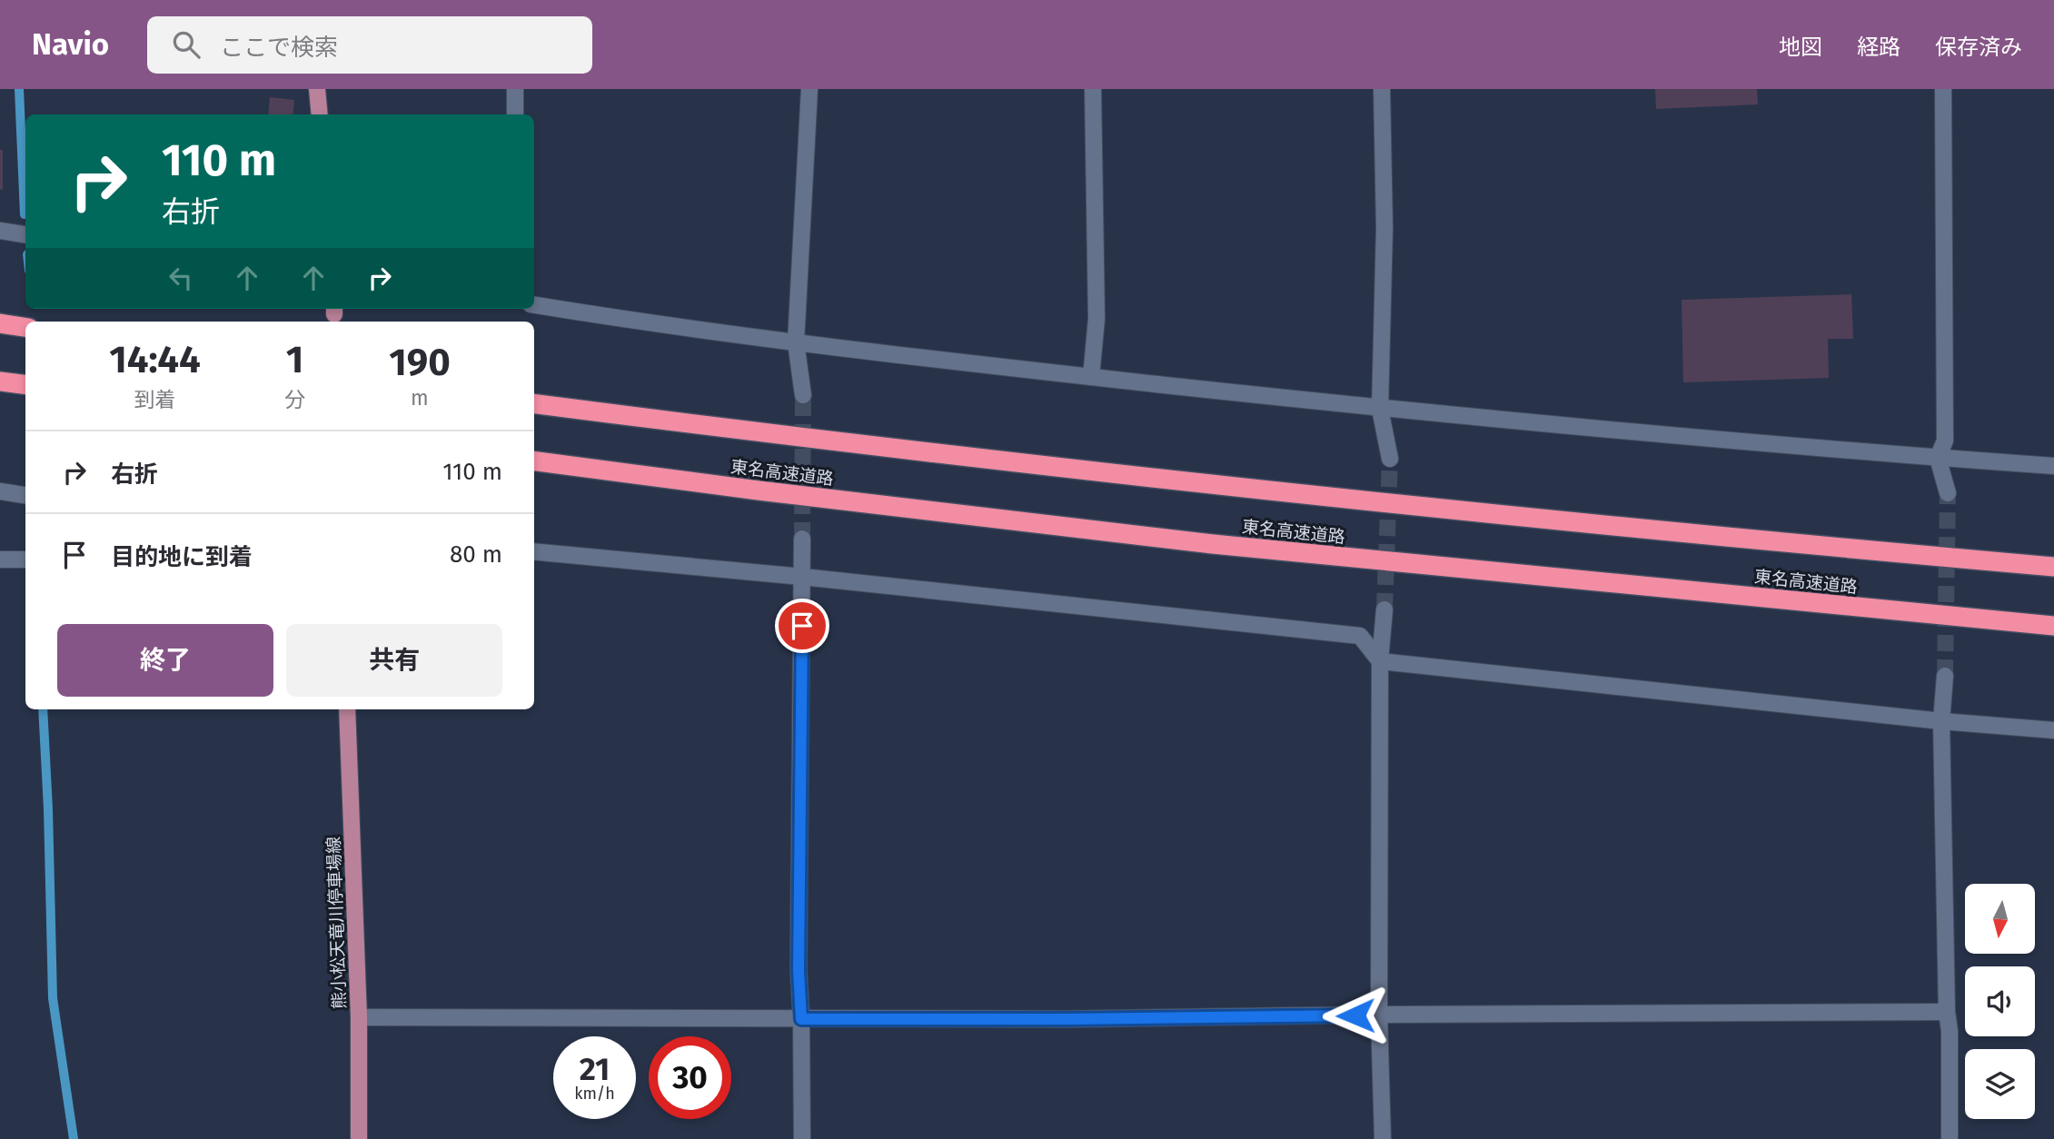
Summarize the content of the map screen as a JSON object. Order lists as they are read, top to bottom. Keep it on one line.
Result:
{"streets":{"highway":["東名高速道路"],"main road":["熊小松天竜川停車場線"]},"north":"bottom","page":{"header":"Navio","search":"ここで検索","nav":["地図","経路","保存済み"],"turn":["110 m","右折"],"eta":["14:44","到着","1","分","190","m"],"list":[{"name":"右折","value":"110 m"},{"name":"目的地に到着","value":"80 m"}],"buttons":["終了","共有"],"speed":"21 km/h","limit":"30"}}
